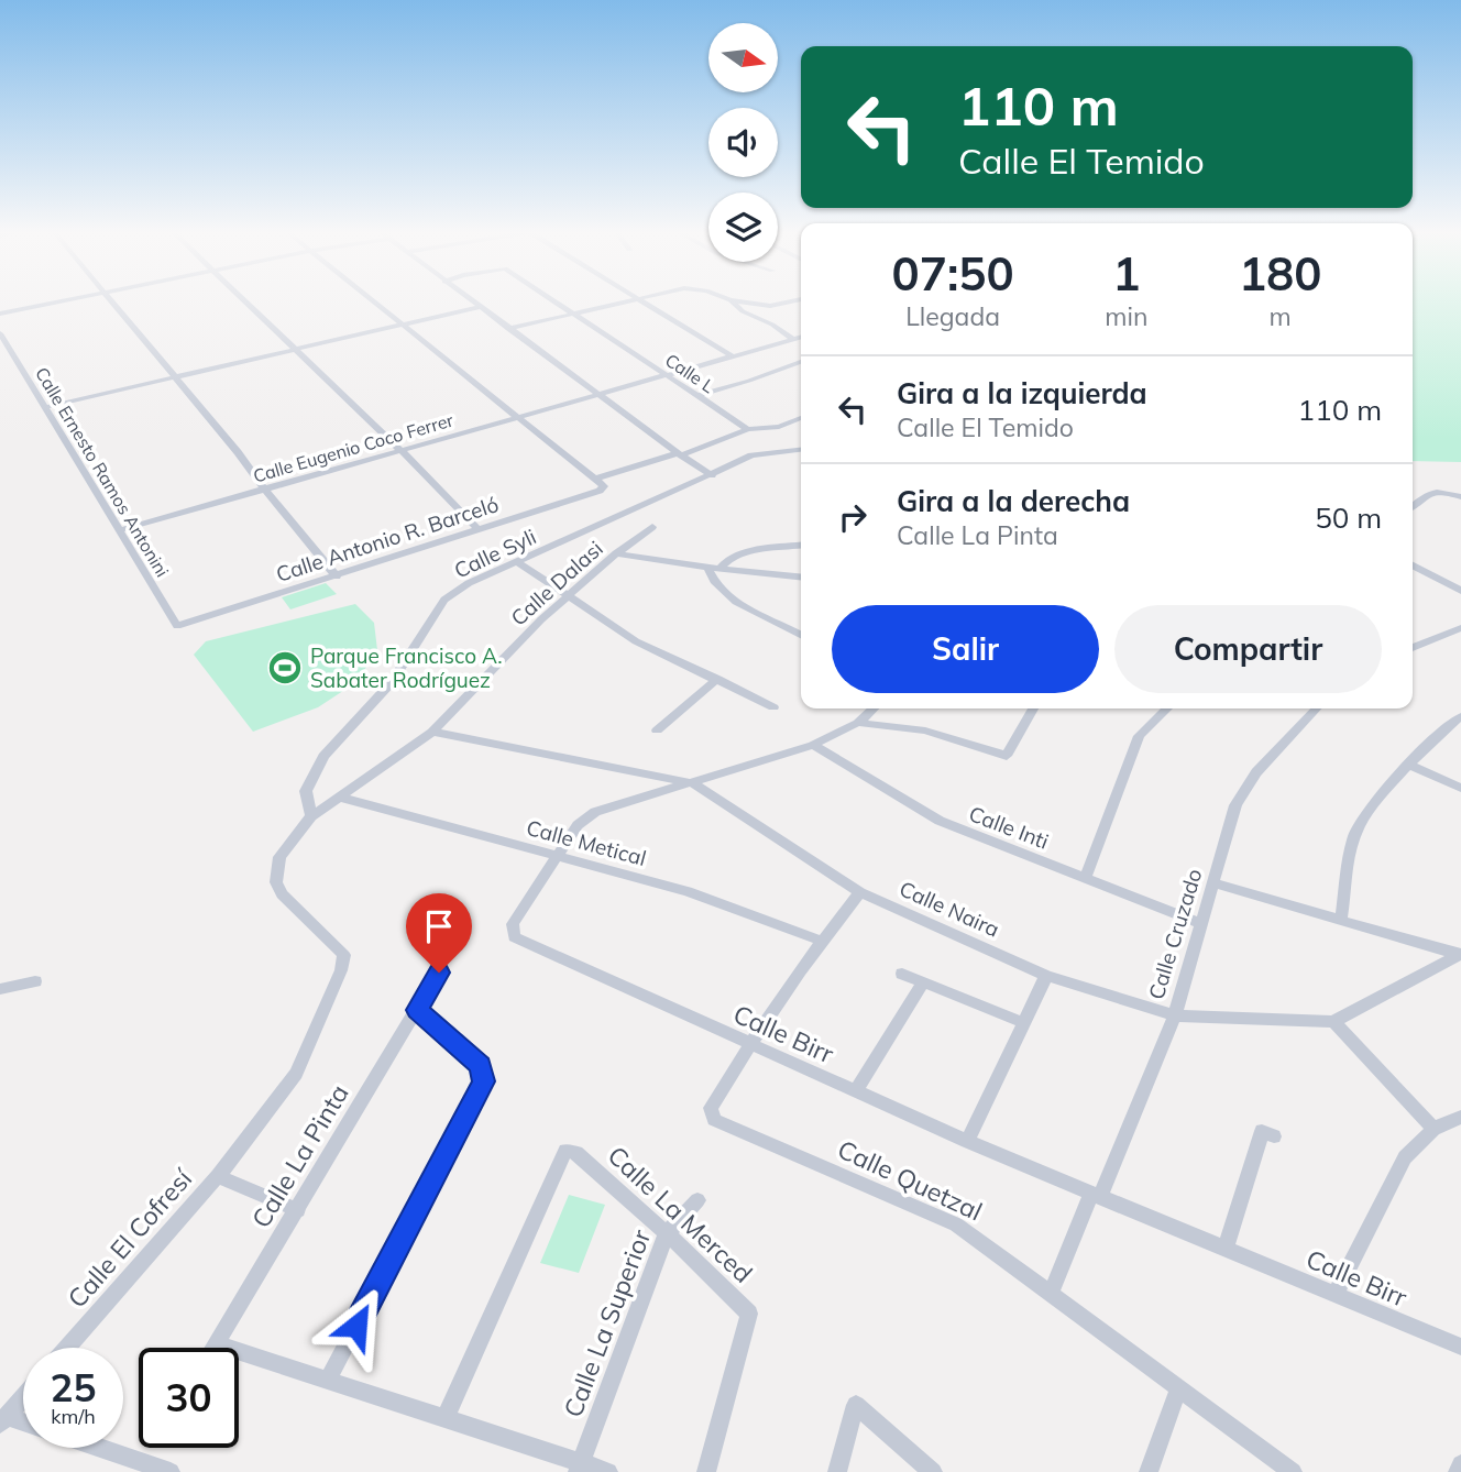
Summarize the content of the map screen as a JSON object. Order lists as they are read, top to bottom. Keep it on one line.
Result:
{"streets":{"street":["Calle L","Calle Eugenio Coco Ferrer","Calle Ernesto Ramos Antonini","Calle Antonio R. Barceló","Calle Syli","Calle Dalasi","Calle Inti","Calle Metical","Calle Naira","Calle Cruzado","Calle Birr","Calle La Pinta","Calle Quetzal","Calle La Merced","Calle El Cofresí","Calle La Superior"]},"crossings":[["Calle L","Calle Eugenio Coco Ferrer"],["Calle Eugenio Coco Ferrer","Calle Ernesto Ramos Antonini"],["Calle Ernesto Ramos Antonini","Calle Antonio R. Barceló"],["Calle Syli","Calle Dalasi"],["Calle Dalasi","Calle Metical"],["Calle Dalasi","Calle Naira"],["Calle Dalasi","Calle El Cofresí"],["Calle Inti","Calle Cruzado"],["Calle Inti","Calle Birr"],["Calle Metical","Calle Birr"],["Calle Metical","Calle Quetzal"],["Calle Naira","Calle Cruzado"],["Calle Naira","Calle Birr"],["Calle Naira","Calle Quetzal"],["Calle Cruzado","Calle Birr"],["Calle Cruzado","Calle Quetzal"],["Calle Birr","Calle Quetzal"],["Calle La Pinta","Calle El Cofresí"],["Calle La Merced","Calle La Superior"]],"places":{"sports":["Parque Francisco A. Sabater Rodríguez"]},"north":"right","page":{"turn":["110 m","Calle El Temido"],"eta":["07:50","Llegada","1","min","180","m"],"list":[{"name":"Gira a la izquierda","note":"Calle El Temido","value":"110 m"},{"name":"Gira a la derecha","note":"Calle La Pinta","value":"50 m"}],"buttons":["Salir","Compartir"],"speed":"25 km/h","limit":"30"}}
